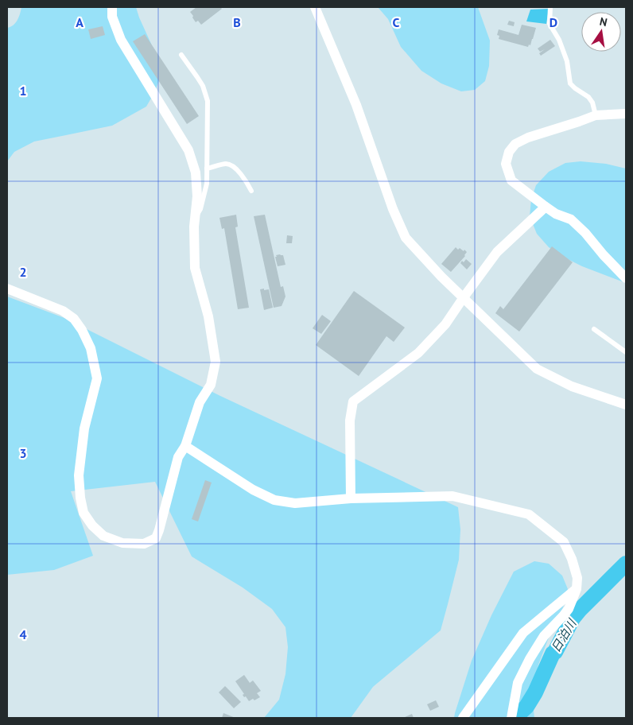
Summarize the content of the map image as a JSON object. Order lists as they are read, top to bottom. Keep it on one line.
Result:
{"water":["日泊川"],"north":"top","grid":{"columns":["A","B","C","D"],"rows":["1","2","3","4"]}}
